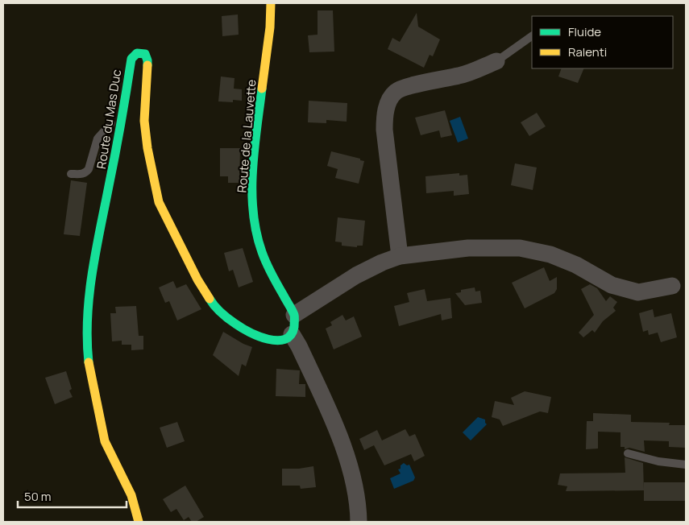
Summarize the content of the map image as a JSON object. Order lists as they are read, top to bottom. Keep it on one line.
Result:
{"streets":{"street":["Route du Mas Duc","Route de la Lauvette"]},"legend":["Fluide","Ralenti"],"scale_bar":"50 m"}
